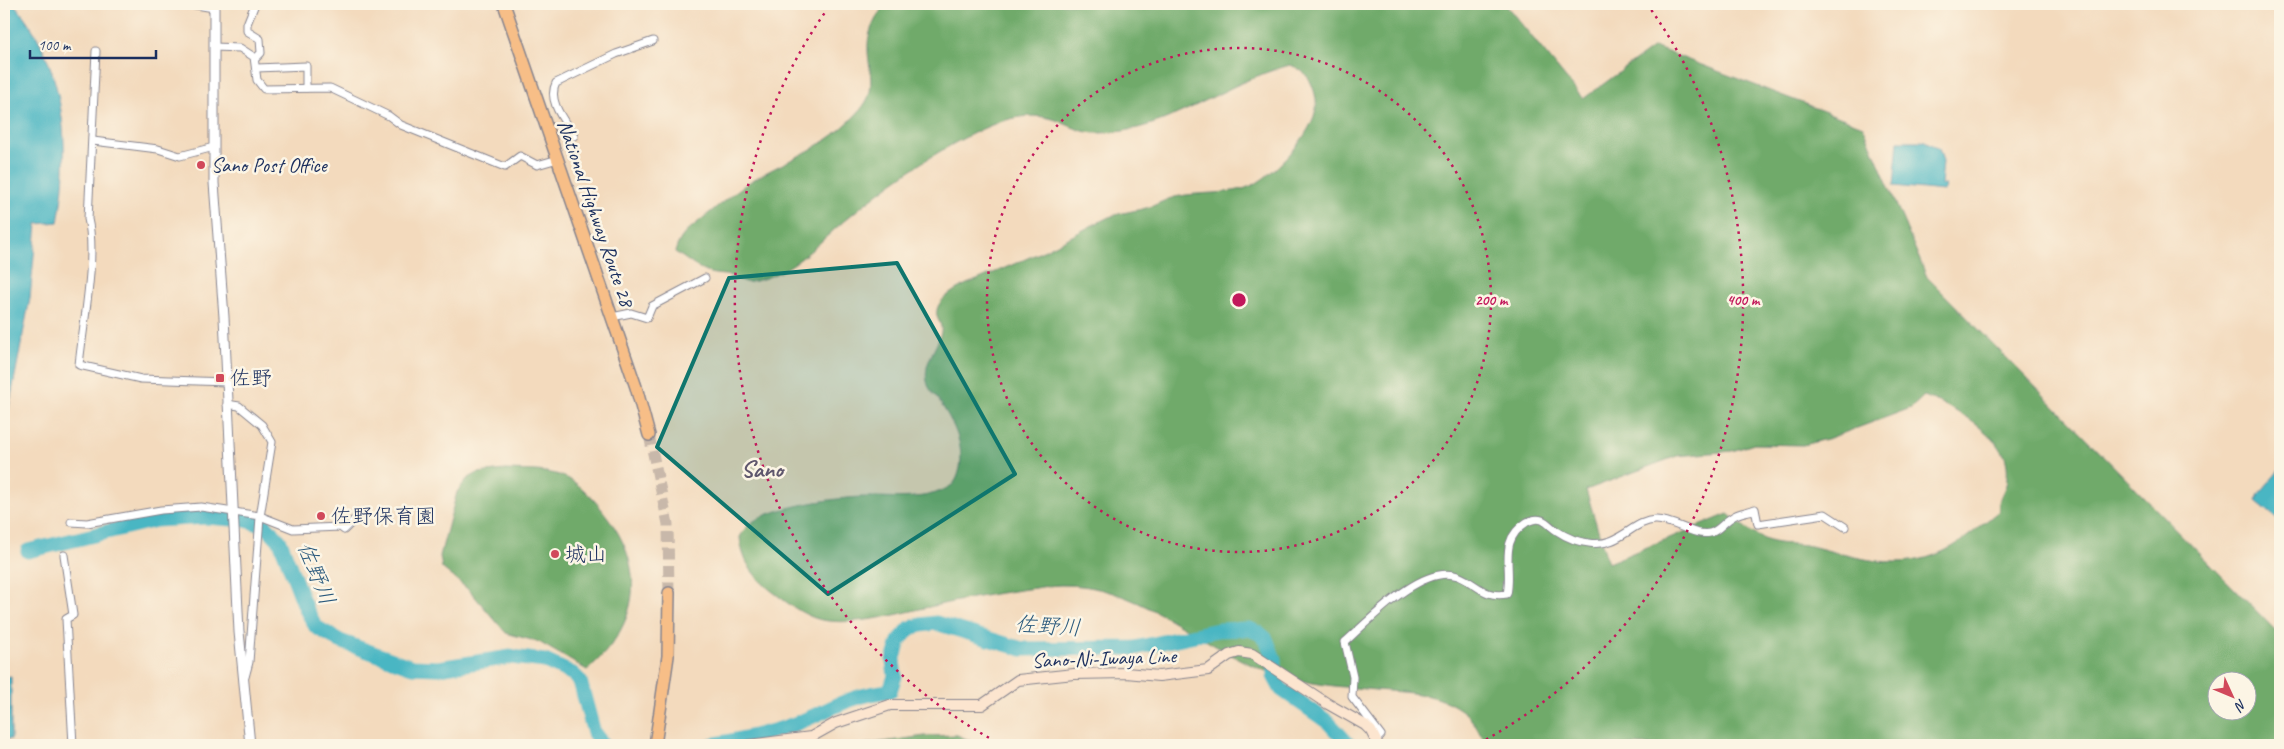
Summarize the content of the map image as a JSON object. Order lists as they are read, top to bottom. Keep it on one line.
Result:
{"streets":{"highway":["National Highway Route 28"],"main road":["Sano-Ni-Iwaya Line"]},"districts":["Sano"],"water":["佐野川"],"places":{"other":["Sano Post Office","佐野保育園","城山"],"transit":["佐野"]},"scale_bar":"100 m","north":"bottom right","rings":["200 m","400 m"]}
